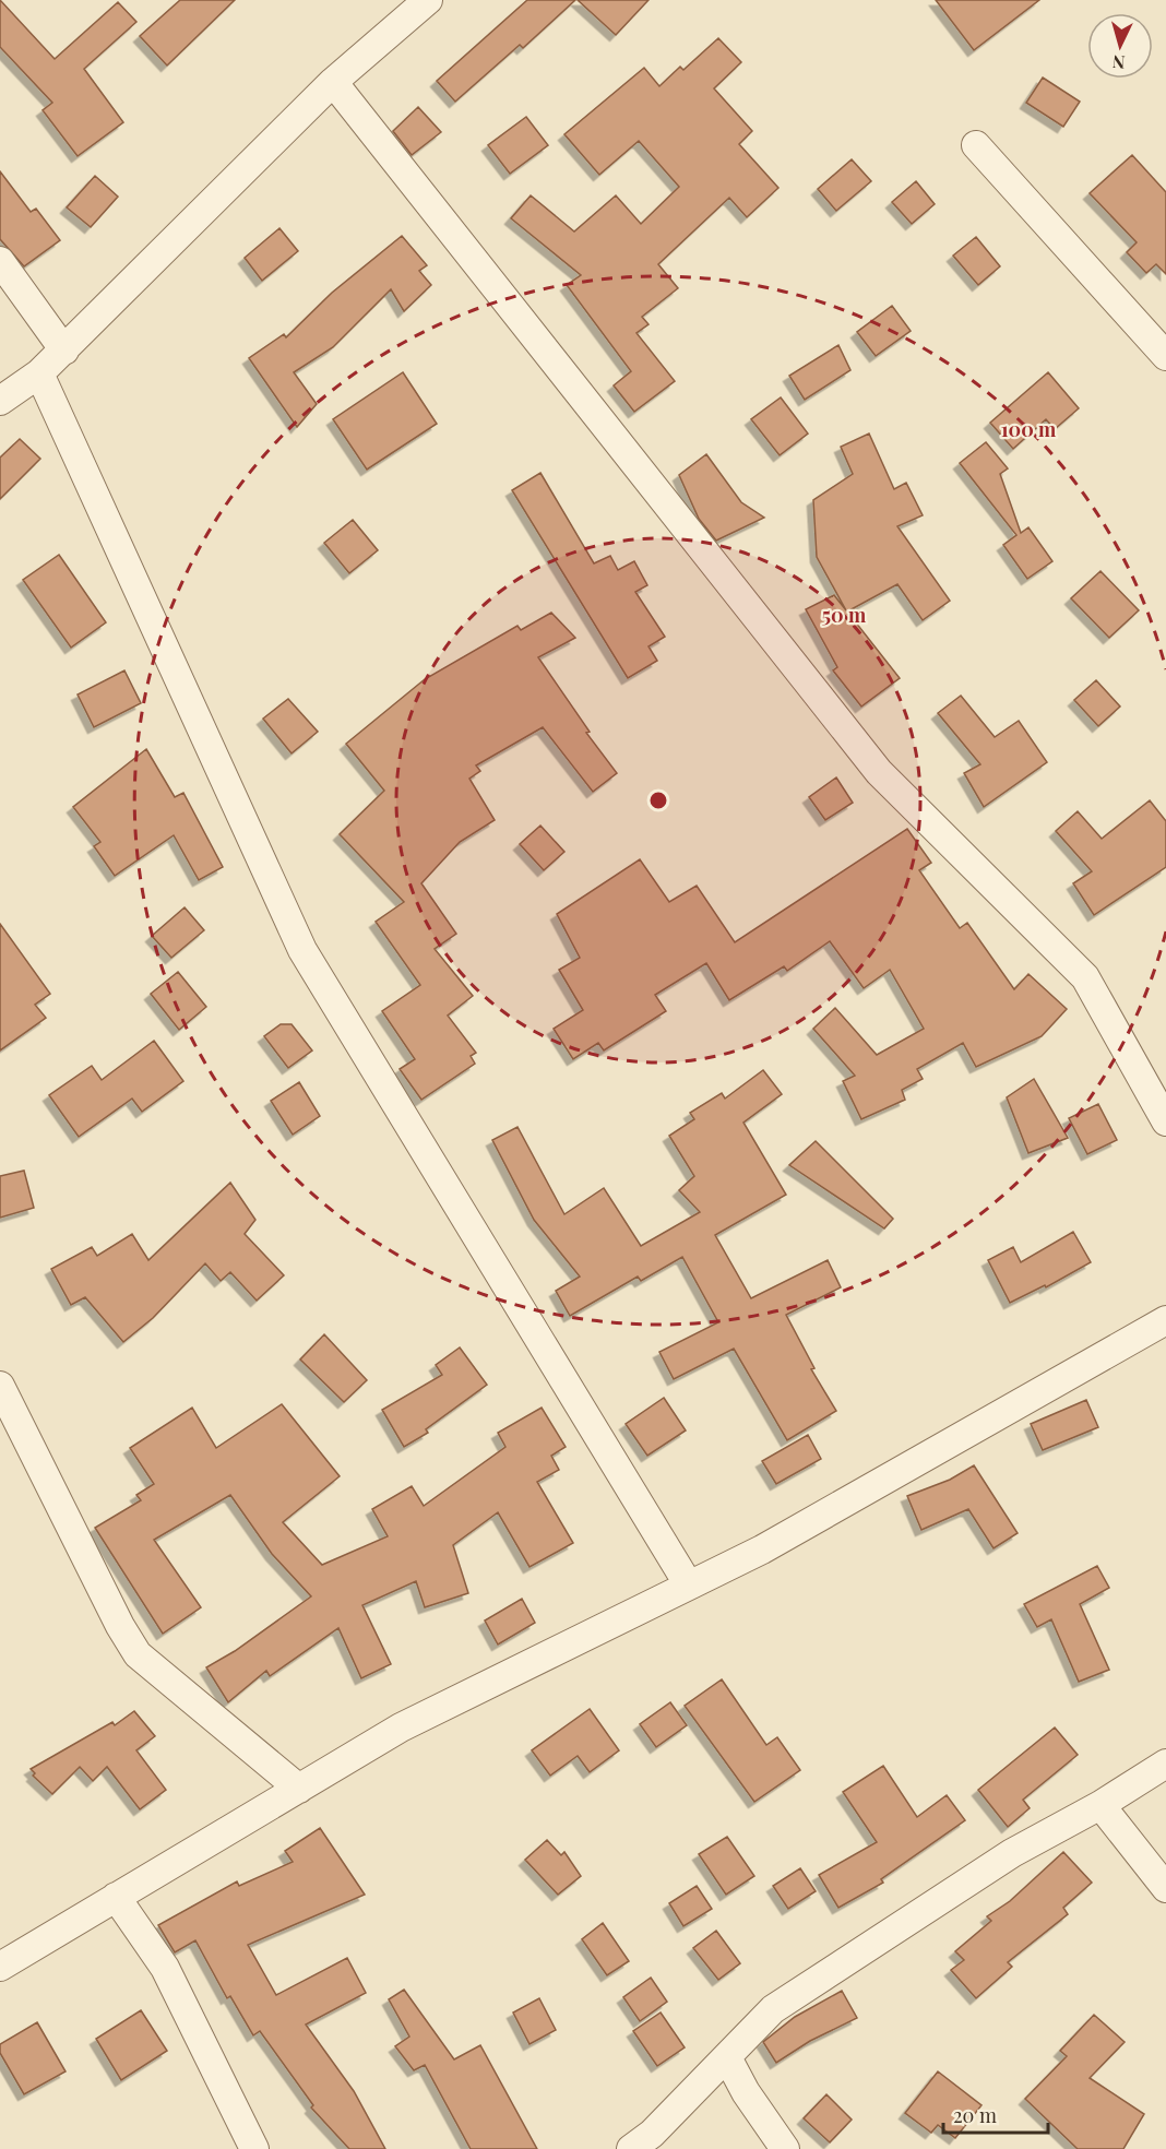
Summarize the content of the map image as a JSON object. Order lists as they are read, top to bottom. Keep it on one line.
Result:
{"scale_bar":"20 m","north":"bottom","rings":["100 m","50 m"]}
